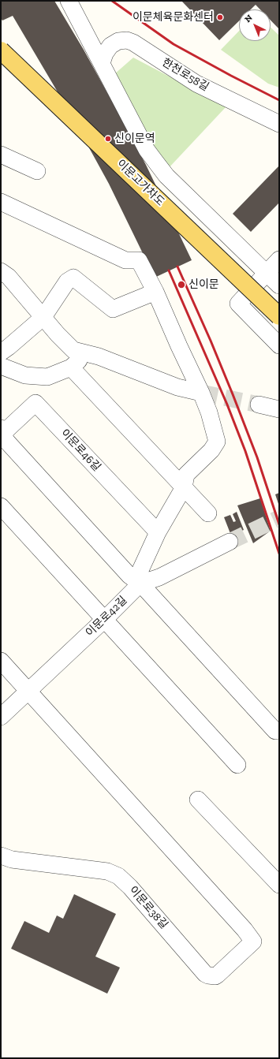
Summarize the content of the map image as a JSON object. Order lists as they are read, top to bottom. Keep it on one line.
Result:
{"streets":{"main road":["이문고가차도"],"street":["한천로58길","이문로46길","이문로42길","이문로38길"]},"crossings":[["이문로42길","이문로38길"]],"places":["이문체육문화센터","신이문역","신이문"],"north":"top left"}
